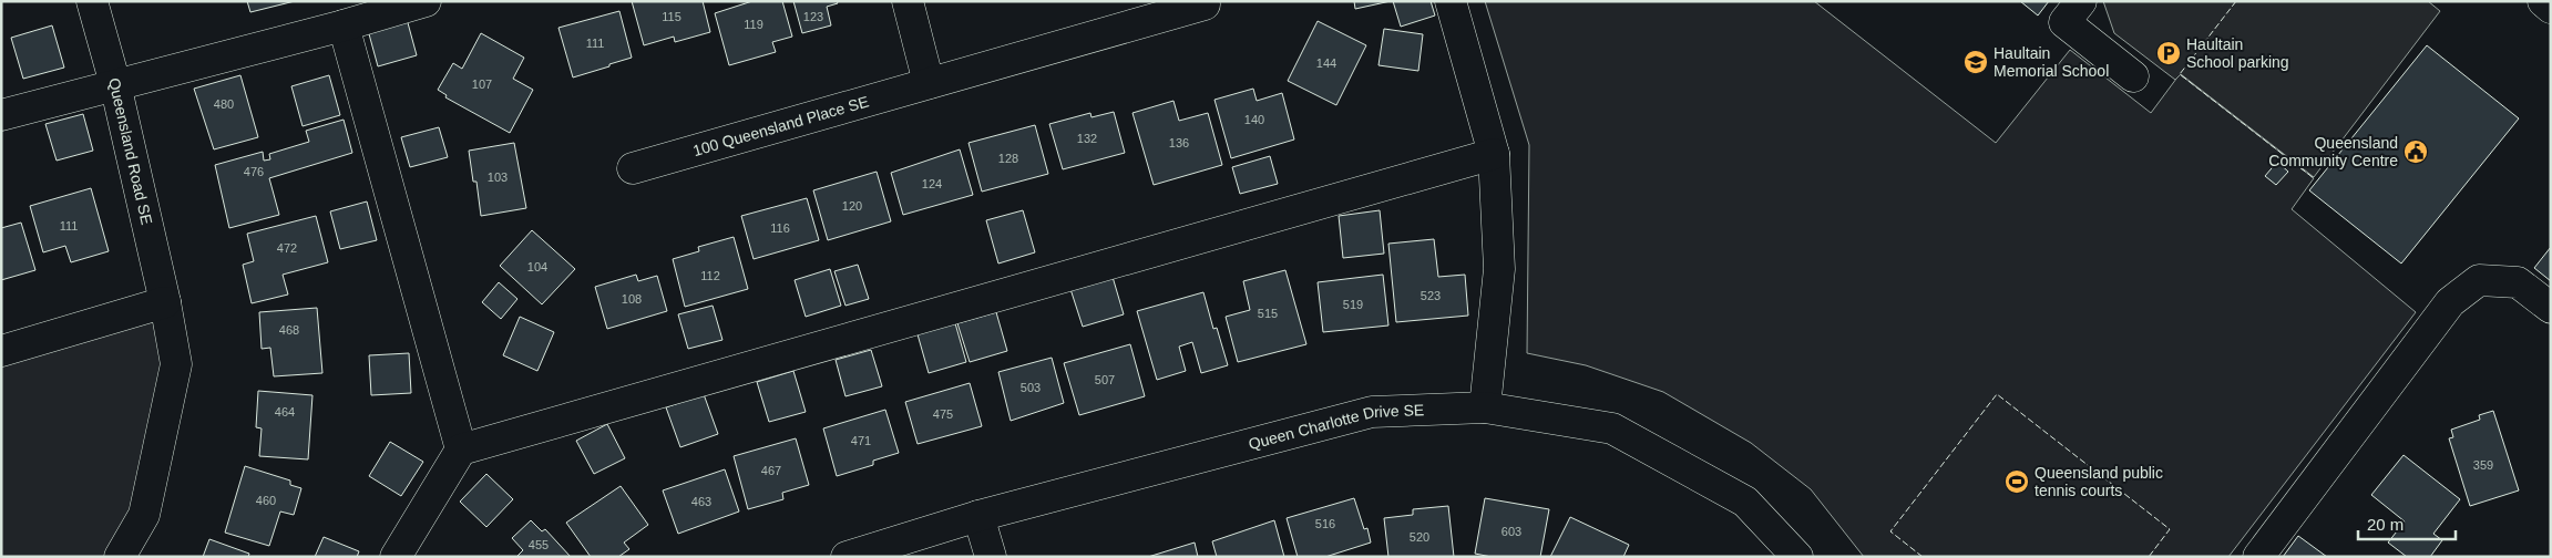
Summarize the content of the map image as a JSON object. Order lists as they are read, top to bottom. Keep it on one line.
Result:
{"streets":{"street":["100 Queensland Place SE","Queensland Road SE","Queen Charlotte Drive SE"]},"places":{"parking":["Haultain School parking"],"school or university":["Haultain Memorial School"],"public building":["Queensland Community Centre"],"sports":["Queensland public tennis courts"]},"house_numbers":["115","123","119","111","144","107","480","140","132","136","128","476","103","124","120","111","116","472","104","112","523","108","519","515","468","507","503","464","475","471","359","467","460","463","516","603","520","455"],"scale_bar":"20 m"}
